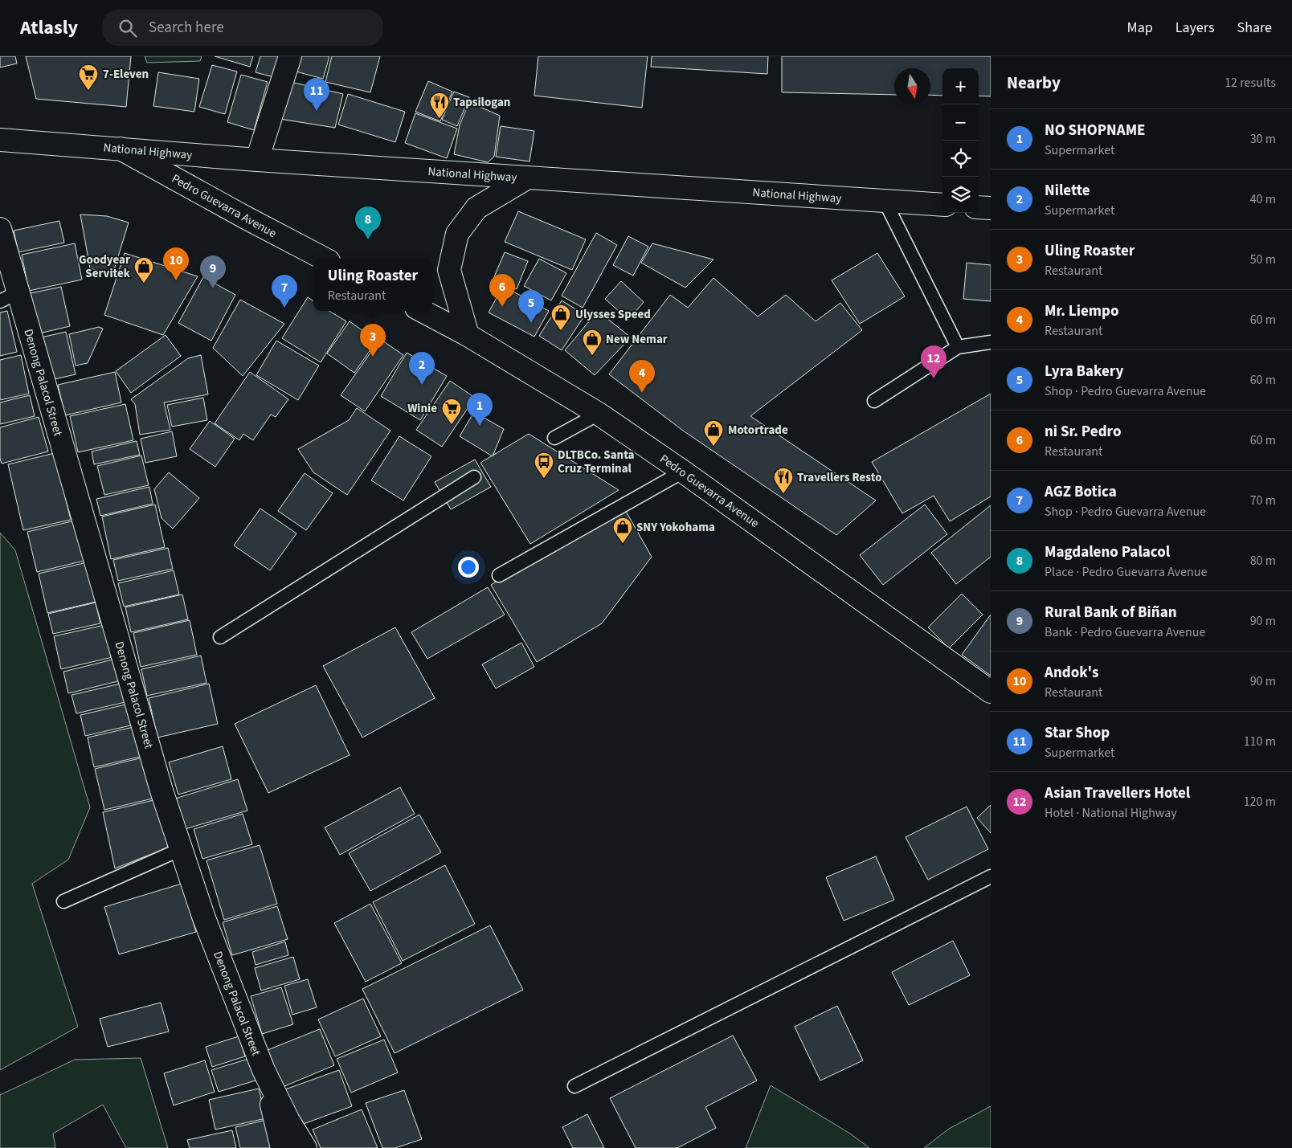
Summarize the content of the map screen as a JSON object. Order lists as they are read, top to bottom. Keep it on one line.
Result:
{"streets":{"main road":["National Highway","Pedro Guevarra Avenue","Denong Palacol Street"]},"crossings":[["National Highway","Pedro Guevarra Avenue"]],"places":{"supermarket":["7-Eleven","Winie"],"restaurant":["Tapsilogan","Travellers Resto"],"shop":["Goodyear Servitek","Ulysses Speed","New Nemar","Motortrade","SNY Yokohama"],"bus stop":["DLTBCo. Santa Cruz Terminal"]},"north":"bottom","page":{"header":"Atlasly","search":"Search here","nav":["Map","Layers","Share"],"heading":["Nearby","12 results"],"map_buttons":["+","−"],"pins":["11","8","10","9","6","7","5","3","12","2","4","1"],"list":[{"mark":"1","name":"NO SHOPNAME","note":"Supermarket","value":"30 m"},{"mark":"2","name":"Nilette","note":"Supermarket","value":"40 m"},{"mark":"3","name":"Uling Roaster","note":"Restaurant","value":"50 m"},{"mark":"4","name":"Mr. Liempo","note":"Restaurant","value":"60 m"},{"mark":"5","name":"Lyra Bakery","note":"Shop · Pedro Guevarra Avenue","value":"60 m"},{"mark":"6","name":"ni Sr. Pedro","note":"Restaurant","value":"60 m"},{"mark":"7","name":"AGZ Botica","note":"Shop · Pedro Guevarra Avenue","value":"70 m"},{"mark":"8","name":"Magdaleno Palacol","note":"Place · Pedro Guevarra Avenue","value":"80 m"},{"mark":"9","name":"Rural Bank of Biñan","note":"Bank · Pedro Guevarra Avenue","value":"90 m"},{"mark":"10","name":"Andok's","note":"Restaurant","value":"90 m"},{"mark":"11","name":"Star Shop","note":"Supermarket","value":"110 m"},{"mark":"12","name":"Asian Travellers Hotel","note":"Hotel · National Highway","value":"120 m"}],"popup":["Uling Roaster","Restaurant"]}}
